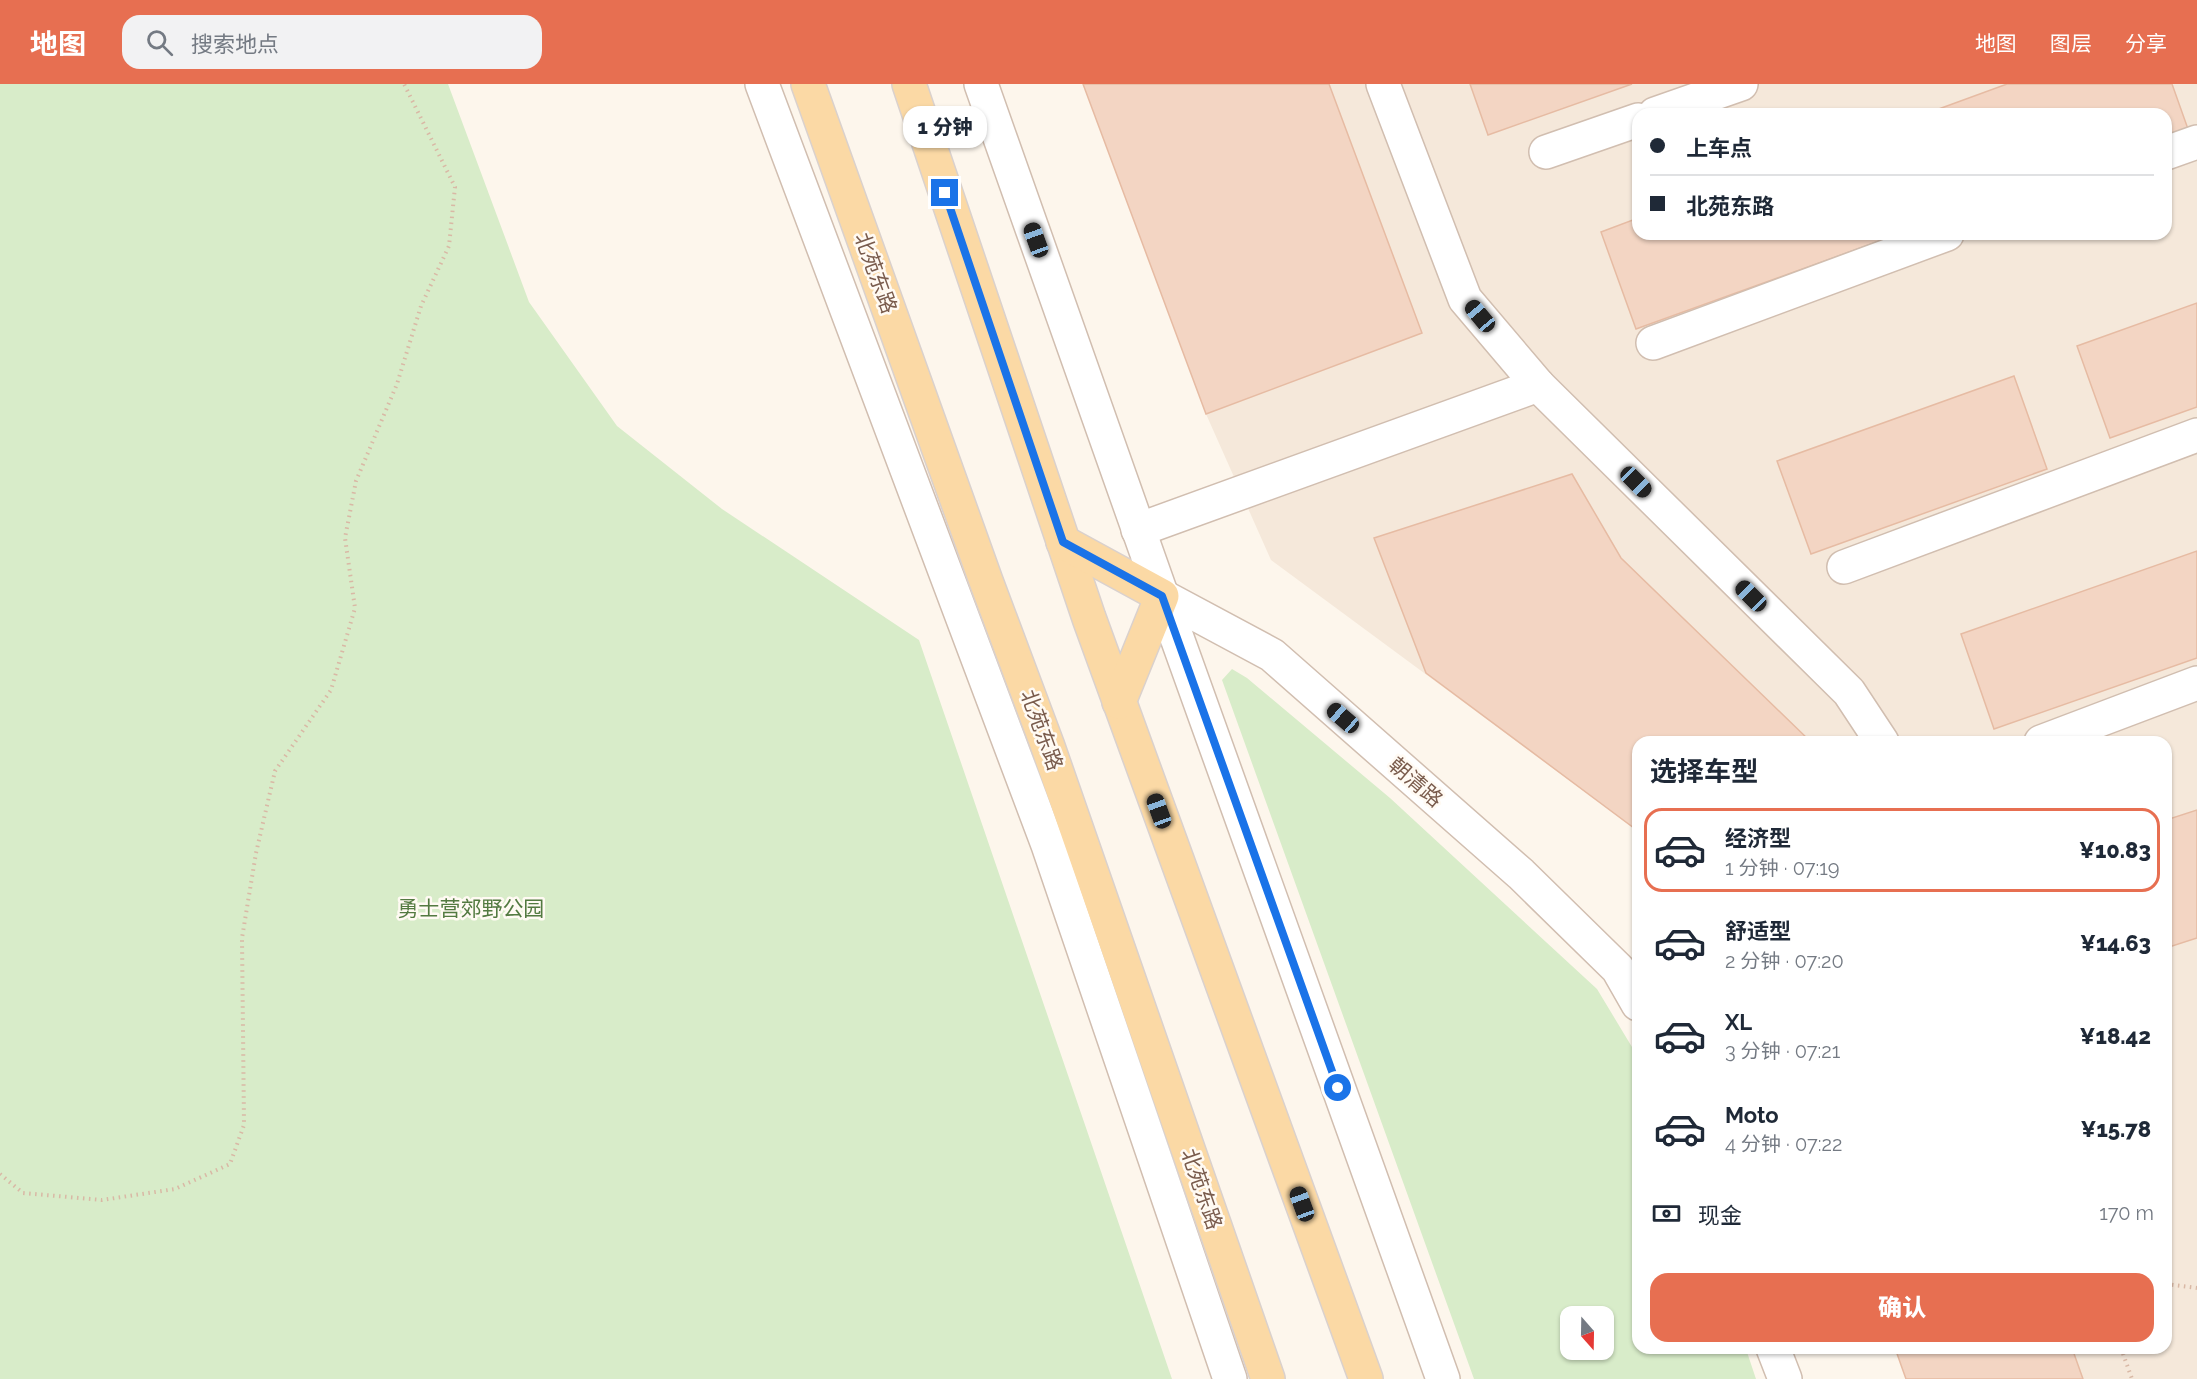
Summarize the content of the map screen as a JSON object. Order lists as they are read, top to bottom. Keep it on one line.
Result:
{"streets":{"main road":["北苑东路"],"street":["朝清路"]},"parks":["勇士营郊野公园"],"north":"bottom","page":{"header":"地图","search":"搜索地点","nav":["地图","图层","分享"],"bubble":"1 分钟","banner":["上车点","北苑东路"],"heading":"选择车型","list":[{"name":"经济型","note":"1 分钟 · 07:19","value":"¥10.83"},{"name":"舒适型","note":"2 分钟 · 07:20","value":"¥14.63"},{"name":"XL","note":"3 分钟 · 07:21","value":"¥18.42"},{"name":"Moto","note":"4 分钟 · 07:22","value":"¥15.78"}],"pay":["现金","170 m"],"buttons":"确认"}}
